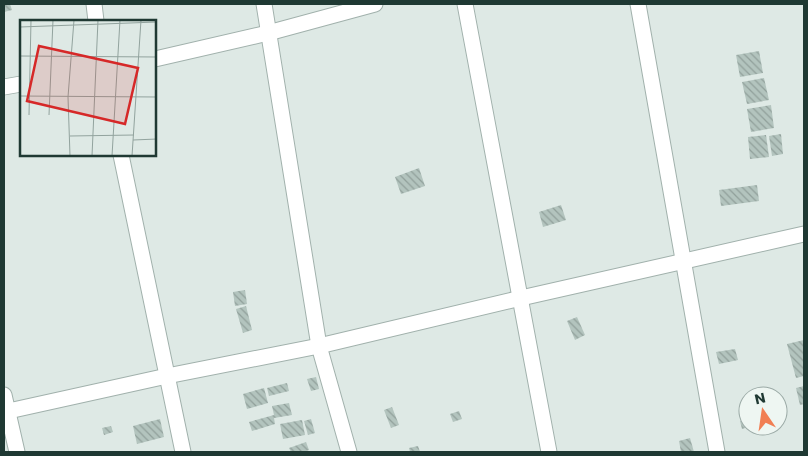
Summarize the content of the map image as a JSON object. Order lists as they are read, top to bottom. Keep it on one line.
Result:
{"north":"top"}
